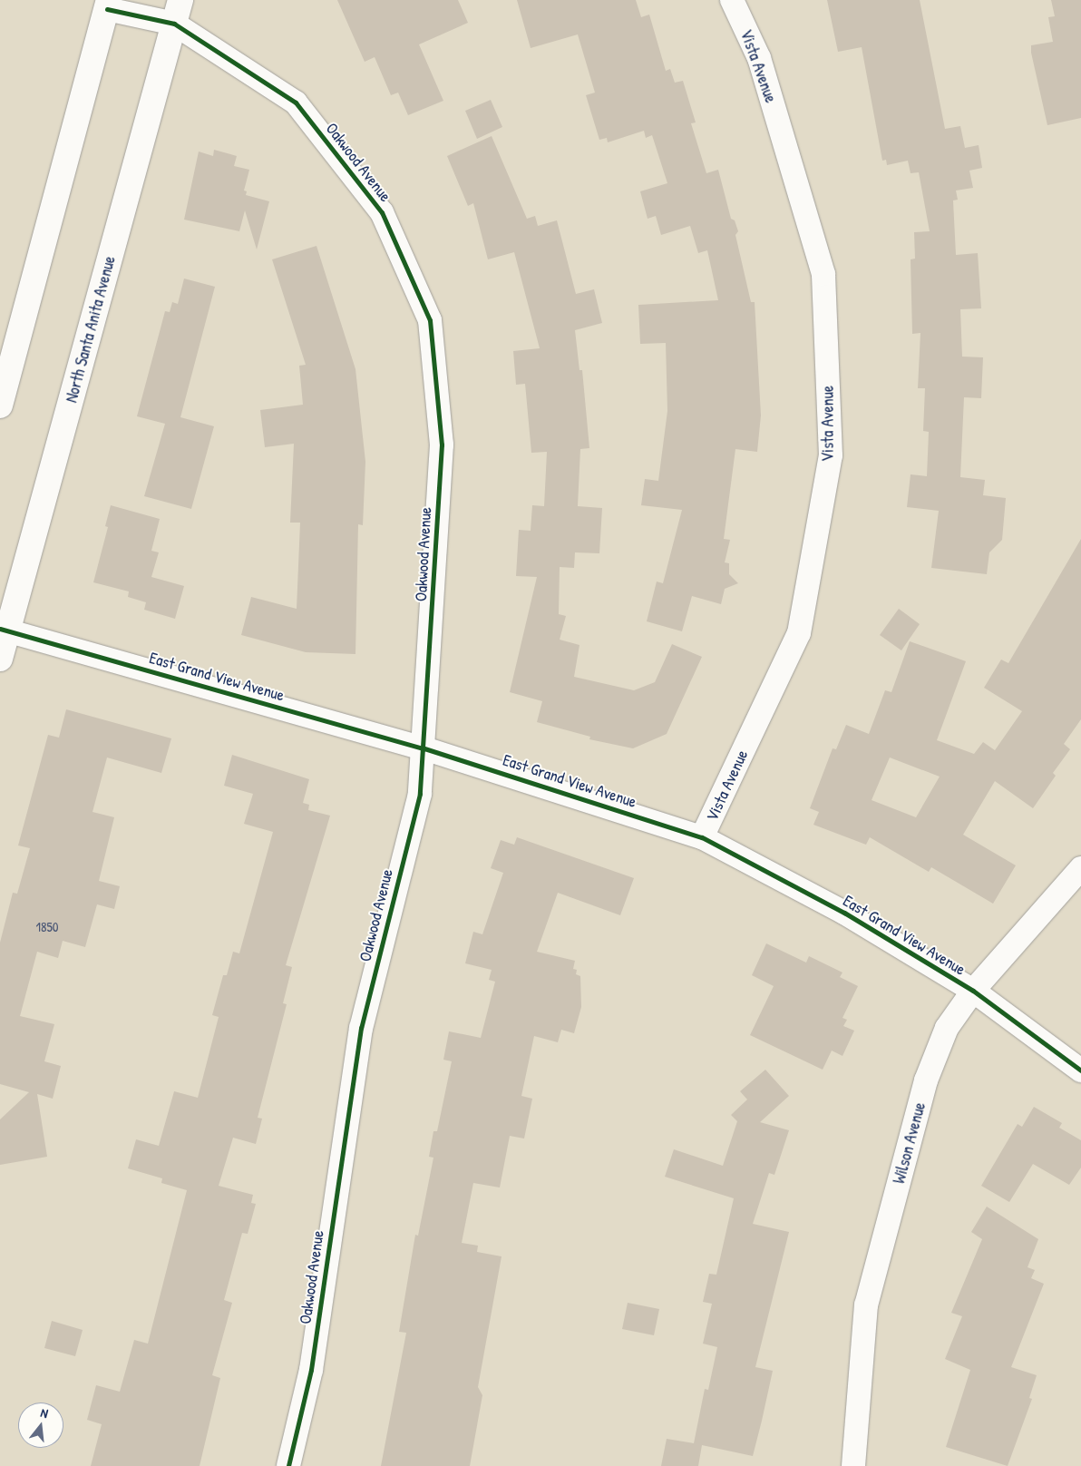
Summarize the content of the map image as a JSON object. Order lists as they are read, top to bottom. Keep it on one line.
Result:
{"streets":{"street":["Vista Avenue","Oakwood Avenue","North Santa Anita Avenue","East Grand View Avenue","Wilson Avenue"]},"crossings":[["Vista Avenue","East Grand View Avenue"],["Oakwood Avenue","North Santa Anita Avenue"],["Oakwood Avenue","East Grand View Avenue"],["North Santa Anita Avenue","East Grand View Avenue"],["East Grand View Avenue","Wilson Avenue"]],"house_numbers":["1850"],"north":"top"}
